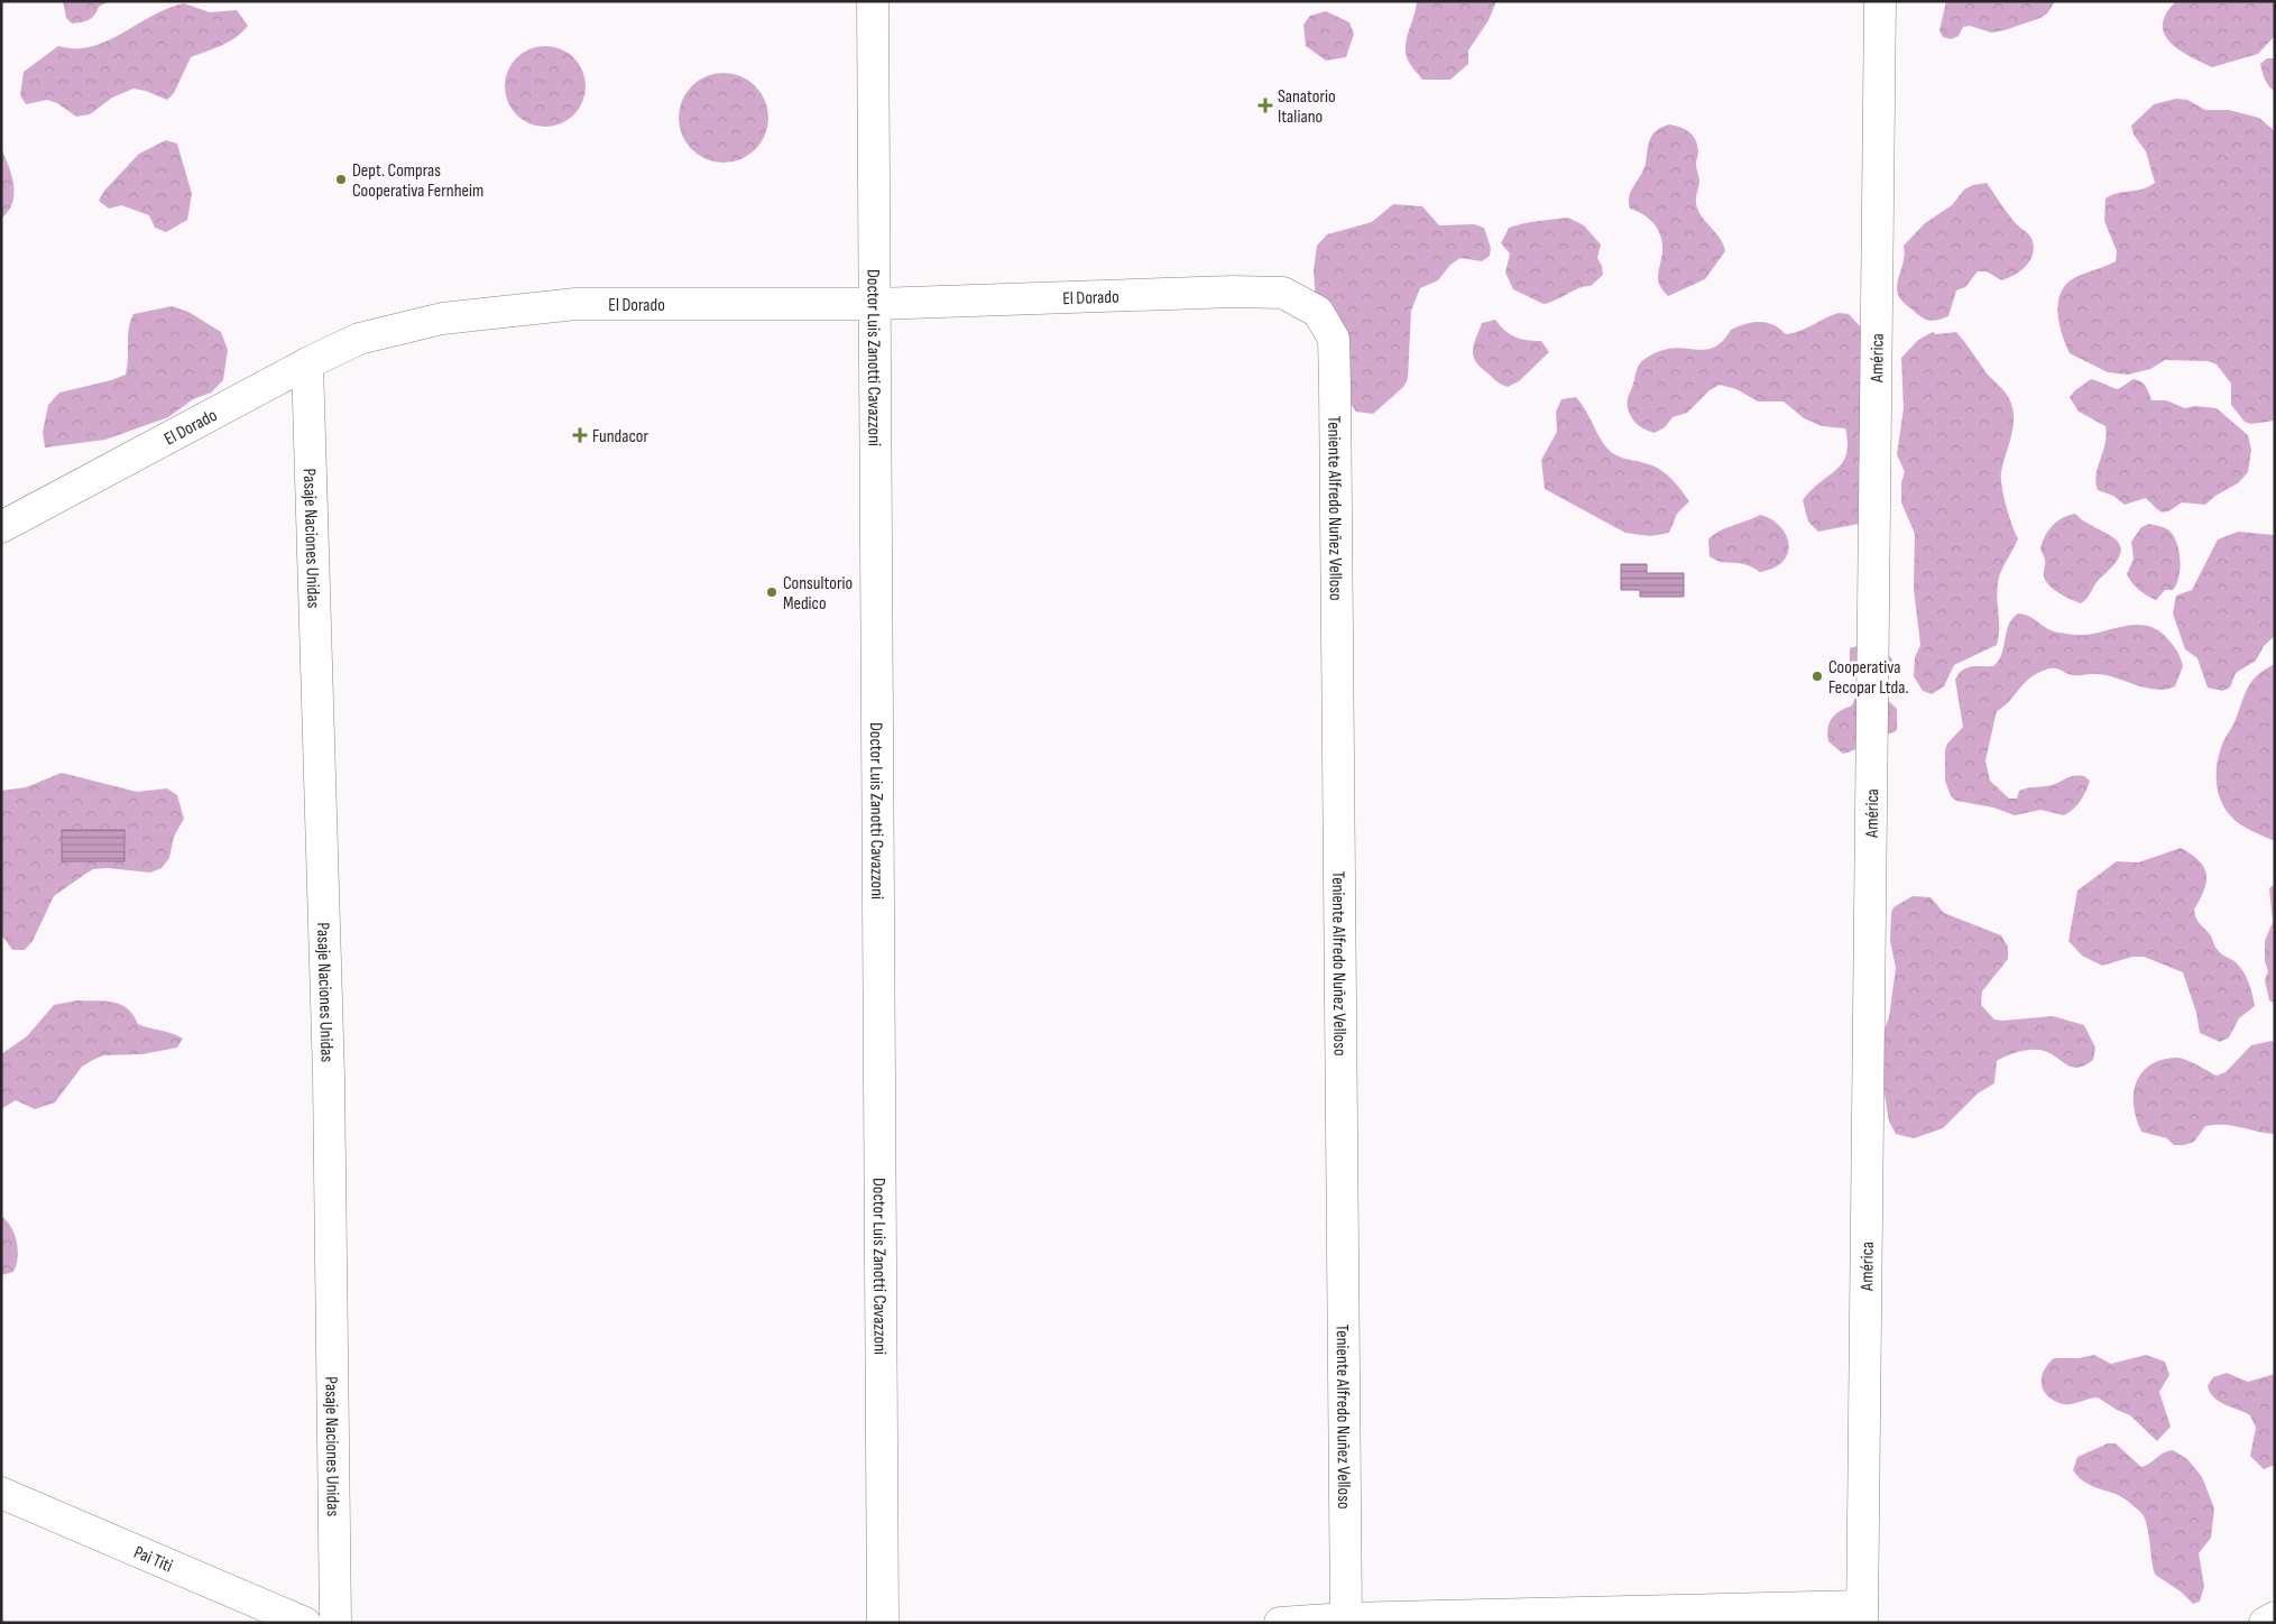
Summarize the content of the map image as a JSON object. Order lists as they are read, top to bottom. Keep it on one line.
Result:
{"streets":{"street":["El Dorado","Doctor Luis Zanotti Cavazzoni","América","Teniente Alfredo Nuñez Velloso","Pasaje Naciones Unidas","Pai Titi"]},"crossings":[["El Dorado","Doctor Luis Zanotti Cavazzoni"],["El Dorado","Teniente Alfredo Nuñez Velloso"],["El Dorado","Pasaje Naciones Unidas"]],"places":{"health":["Sanatorio Italiano","Fundacor"],"other":["Dept. Compras Cooperativa Fernheim","Consultorio Medico","Cooperativa Fecopar Ltda."]}}
